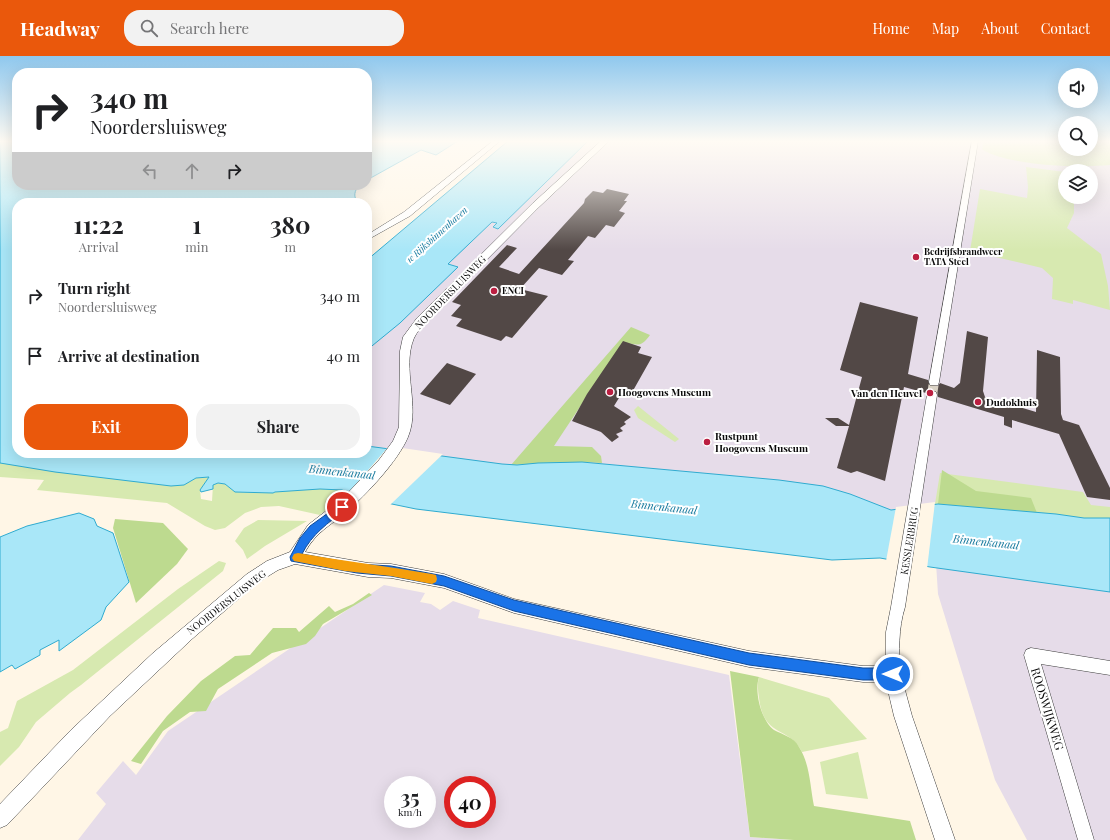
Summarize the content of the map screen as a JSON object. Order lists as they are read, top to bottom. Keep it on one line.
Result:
{"streets":{"street":["NOORDERSLUISWEG","KESSLERBRUG","ROOSWIJKWEG"]},"water":["1e Rijksbinnenhaven","Binnenkanaal"],"places":["Bedrijfsbrandweer TATA Steel","ENCI","Hoogovens Museum","Van den Heuvel","Dudokhuis","Rustpunt Hoogovens Museum"],"page":{"header":"Headway","search":"Search here","nav":["Home","Map","About","Contact"],"turn":["340 m","Noordersluisweg"],"eta":["11:22","Arrival","1","min","380","m"],"list":[{"name":"Turn right","note":"Noordersluisweg","value":"340 m"},{"name":"Arrive at destination","value":"40 m"}],"buttons":["Exit","Share"],"speed":"35 km/h","limit":"40"}}
